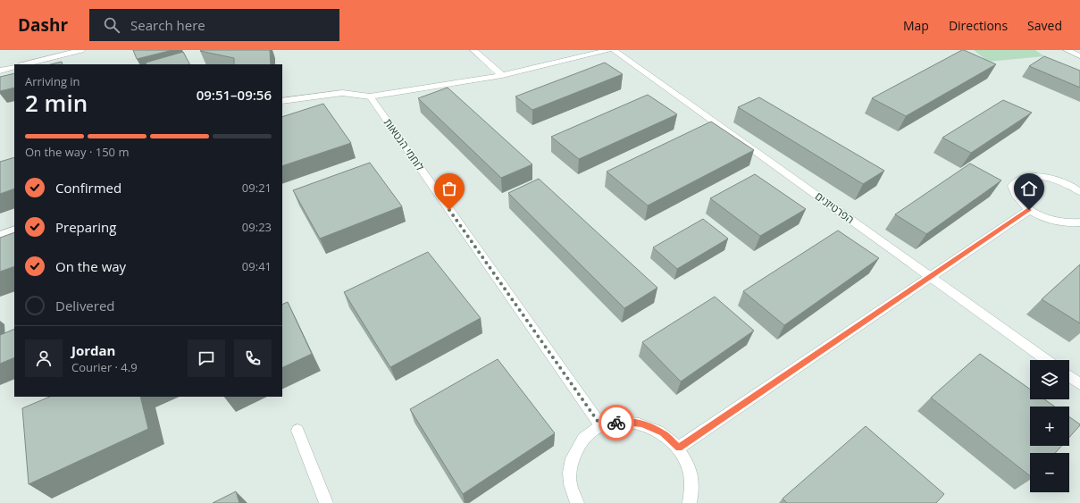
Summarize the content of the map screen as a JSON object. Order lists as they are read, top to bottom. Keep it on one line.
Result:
{"streets":{"street":["לוחמי הגטאות","הפרטיזנים"]},"page":{"header":"Dashr","search":"Search here","nav":["Map","Directions","Saved"],"heading":["2 min","Arriving in","09:51–09:56"],"panel":["Jordan","Courier · 4.9"],"bar":"On the way · 150 m","list":[["Confirmed","09:21"],["Preparing","09:23"],["On the way","09:41"],"Delivered"],"map_buttons":["+","−"]}}
